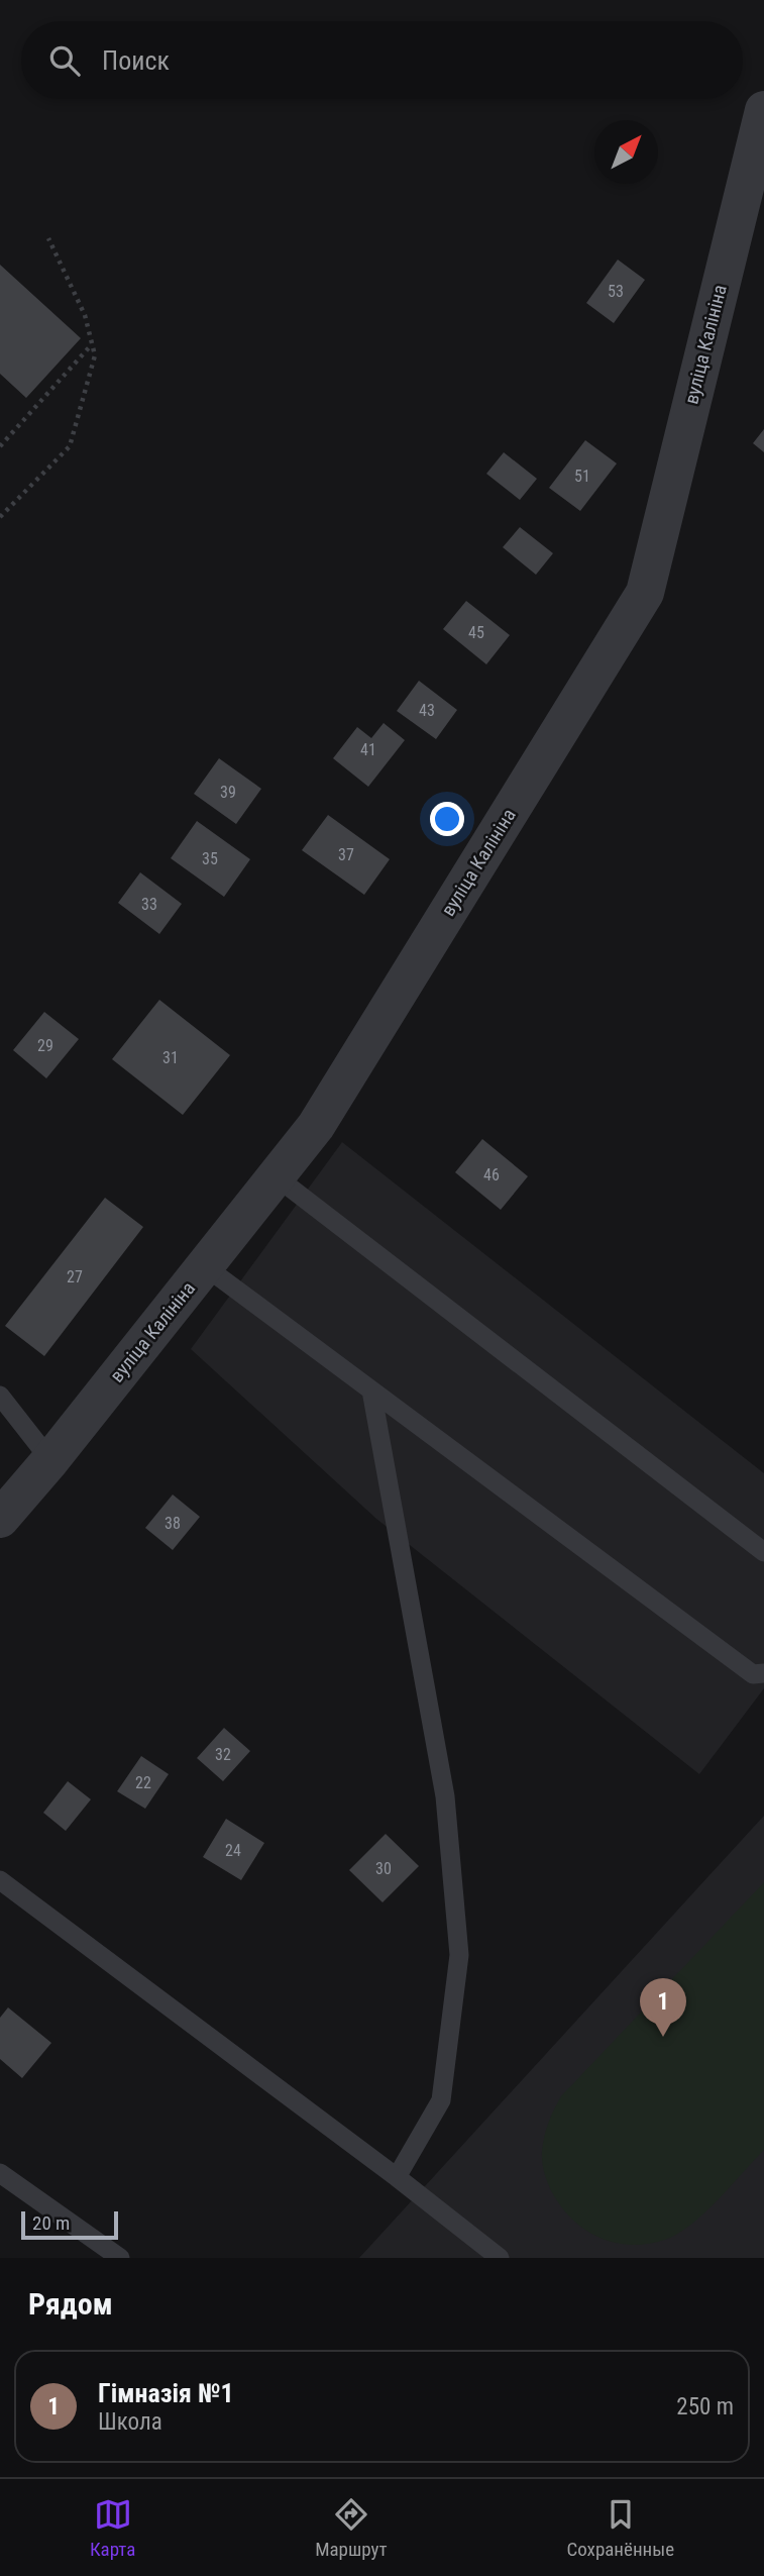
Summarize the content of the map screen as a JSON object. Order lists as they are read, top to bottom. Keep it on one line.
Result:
{"streets":{"street":["вуліца Калініна"]},"house_numbers":["53","51","45","43","41","39","37","35","33","29","31","46","27","38","32","22","24","30"],"scale_bar":"20 m","north":"top right","page":{"search":"Поиск","pins":"1","scale":"20 m","heading":"Рядом","list":[{"mark":"1","name":"Гімназія №1","note":"Школа","value":"250 m"}],"nav":["Карта","Маршрут","Сохранённые"]}}
